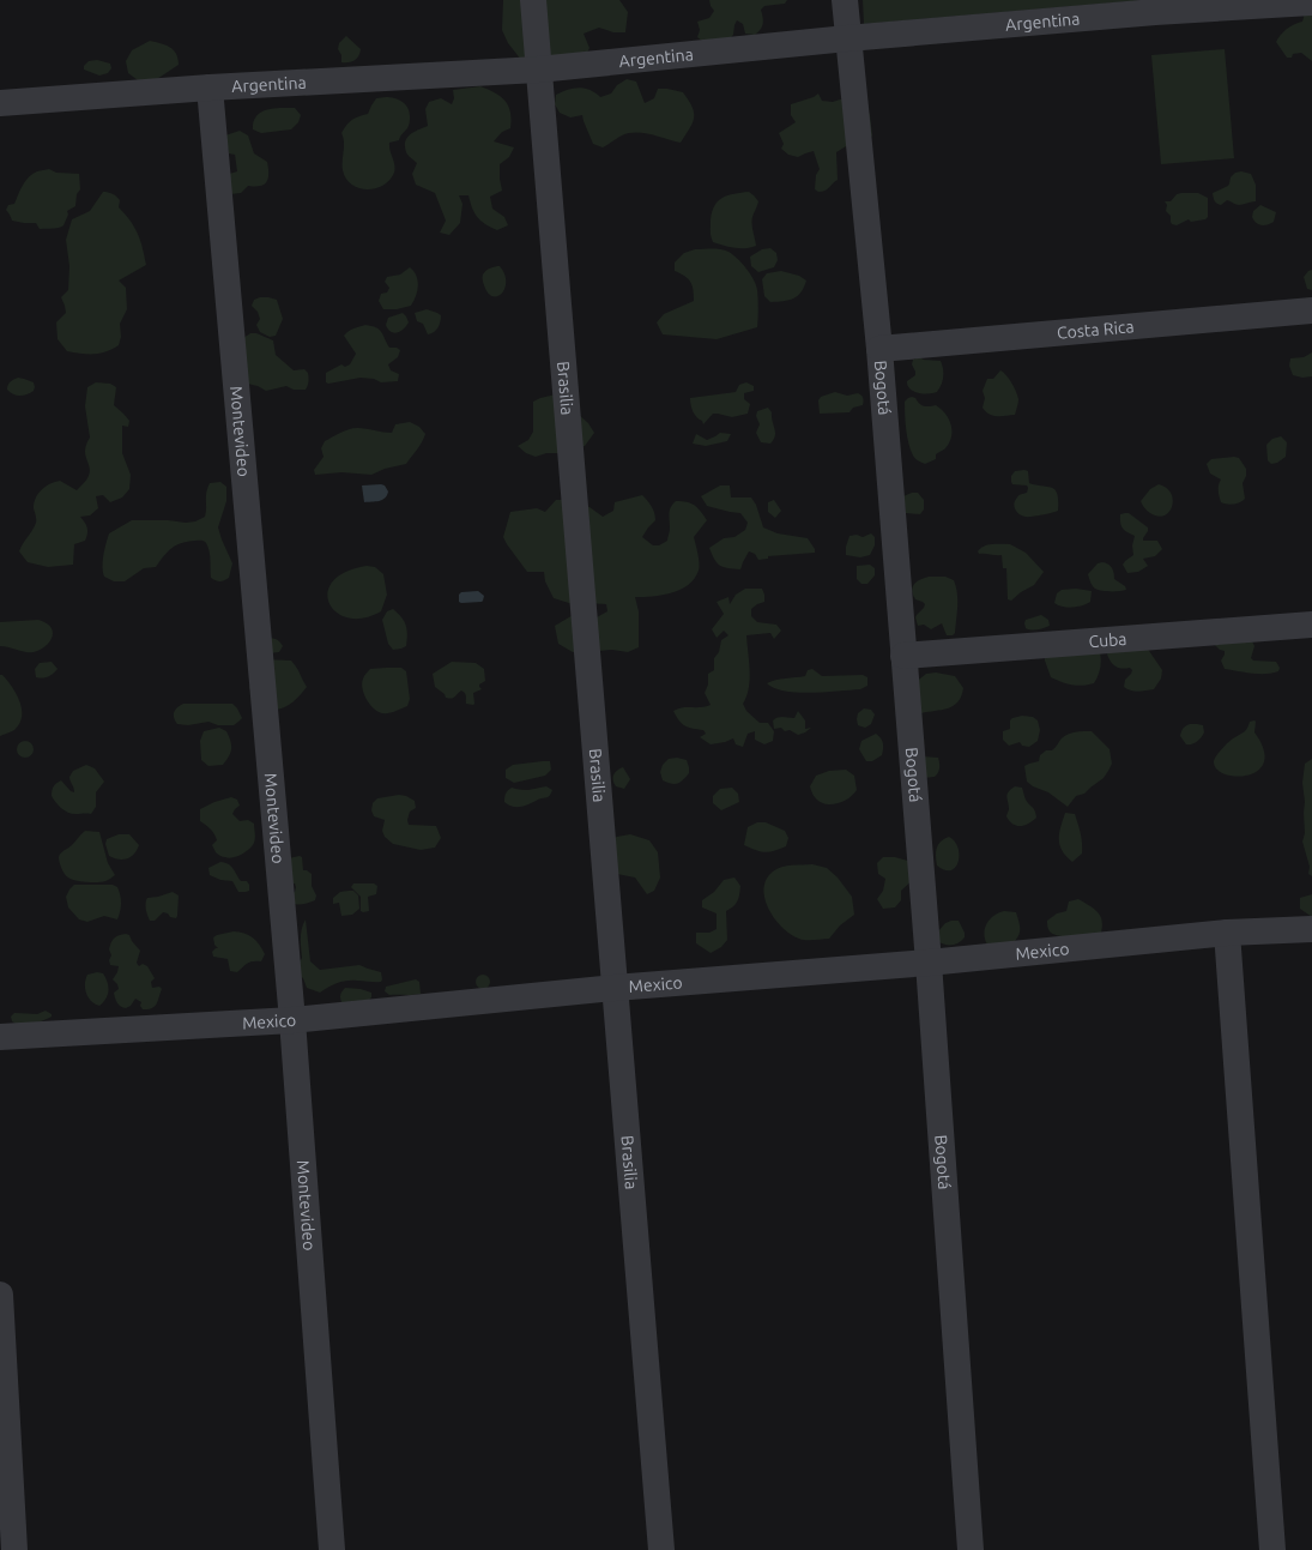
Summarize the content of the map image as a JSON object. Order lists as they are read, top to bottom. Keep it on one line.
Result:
{"streets":{"street":["Argentina","Costa Rica","Bogotá","Brasilia","Montevideo","Cuba","Mexico"]},"crossings":[["Argentina","Bogotá"],["Argentina","Brasilia"],["Argentina","Montevideo"],["Costa Rica","Bogotá"],["Bogotá","Cuba"],["Bogotá","Mexico"],["Brasilia","Mexico"],["Montevideo","Mexico"]]}
